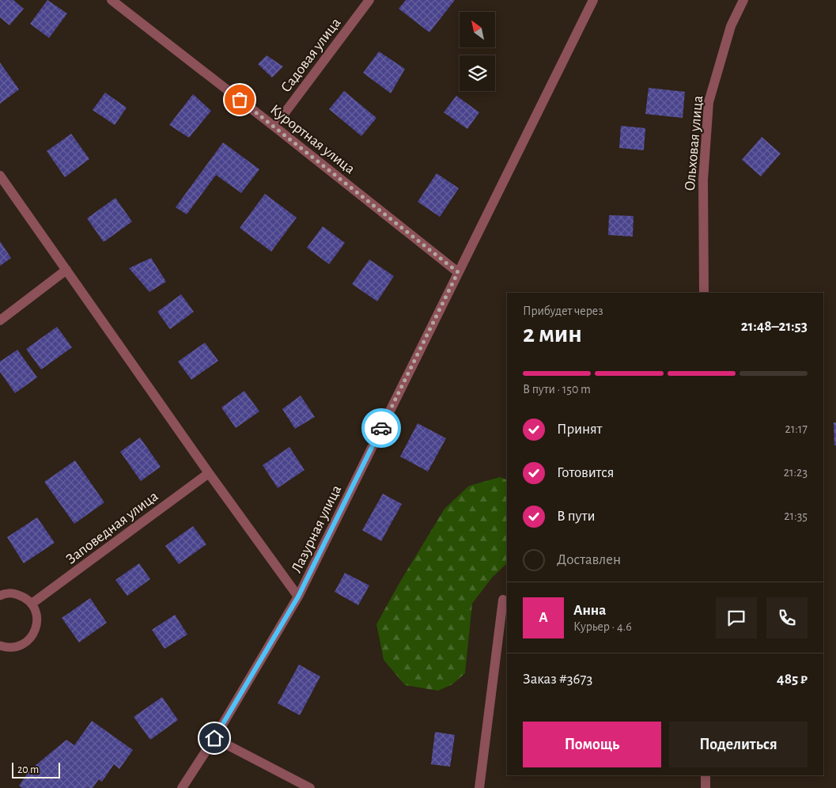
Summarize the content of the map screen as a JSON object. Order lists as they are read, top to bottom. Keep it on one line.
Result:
{"streets":{"street":["Садовая улица","Курортная улица","Ольховая улица","Заповедная улица","Лазурная улица"]},"crossings":[["Садовая улица","Курортная улица"],["Курортная улица","Лазурная улица"]],"scale_bar":"20 m","north":"top left","page":{"heading":["2 мин","Прибудет через","21:48–21:53"],"panel":["Анна","Курьер · 4.6","Заказ #3673","485 ₽"],"bar":"В пути · 150 m","list":[["Принят","21:17"],["Готовится","21:23"],["В пути","21:35"],"Доставлен"],"round":"А","buttons":["Помощь","Поделиться"],"scale":"20 m"}}
